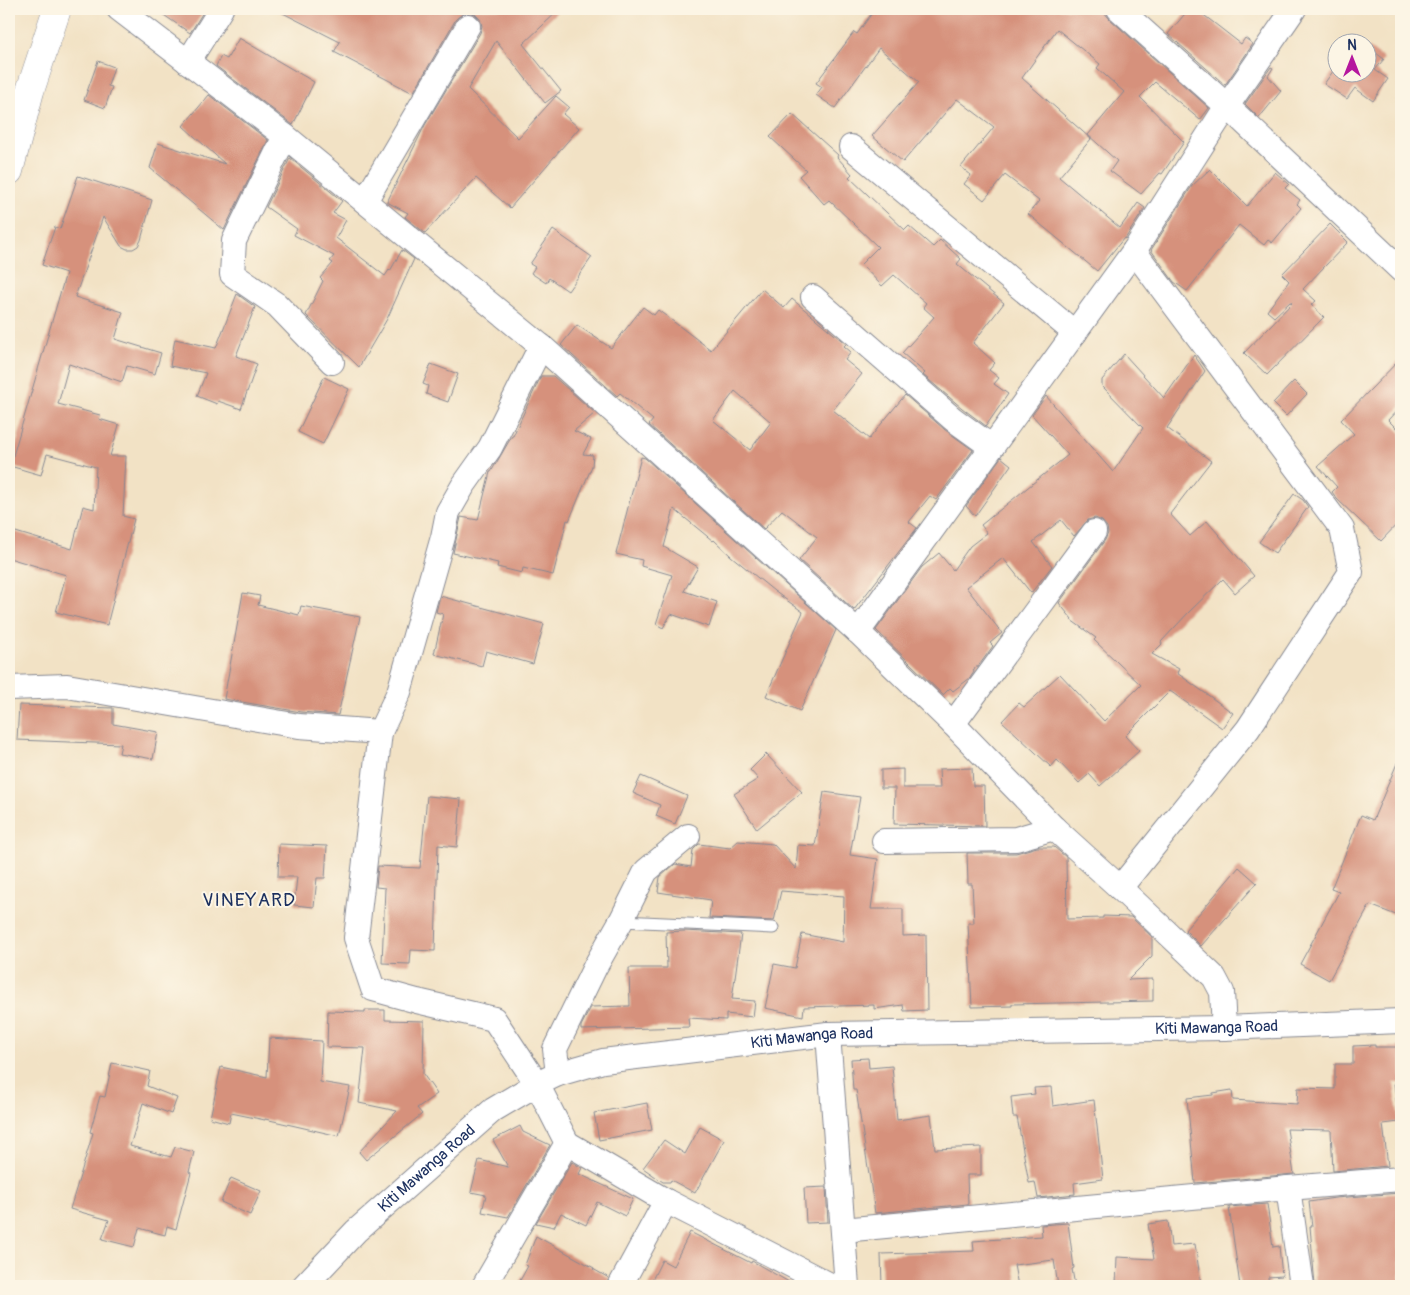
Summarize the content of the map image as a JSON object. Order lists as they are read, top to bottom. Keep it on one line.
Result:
{"streets":{"street":["Kiti Mawanga Road"]},"districts":["VINEYARD"],"north":"top"}
